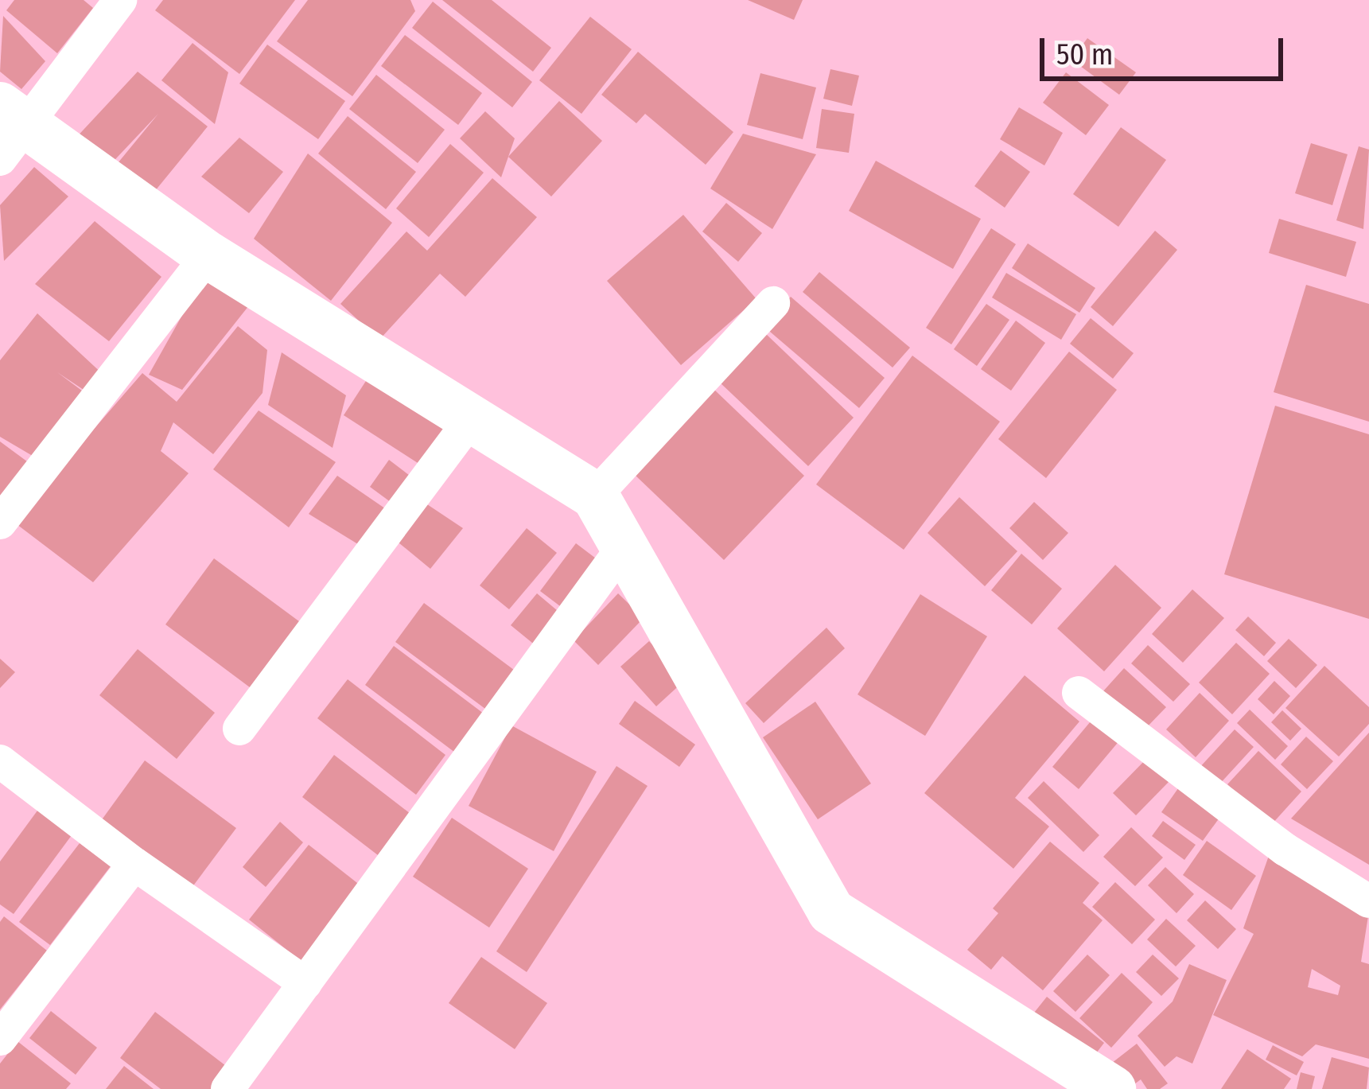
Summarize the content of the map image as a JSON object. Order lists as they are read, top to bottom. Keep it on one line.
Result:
{"scale_bar":"50 m"}
